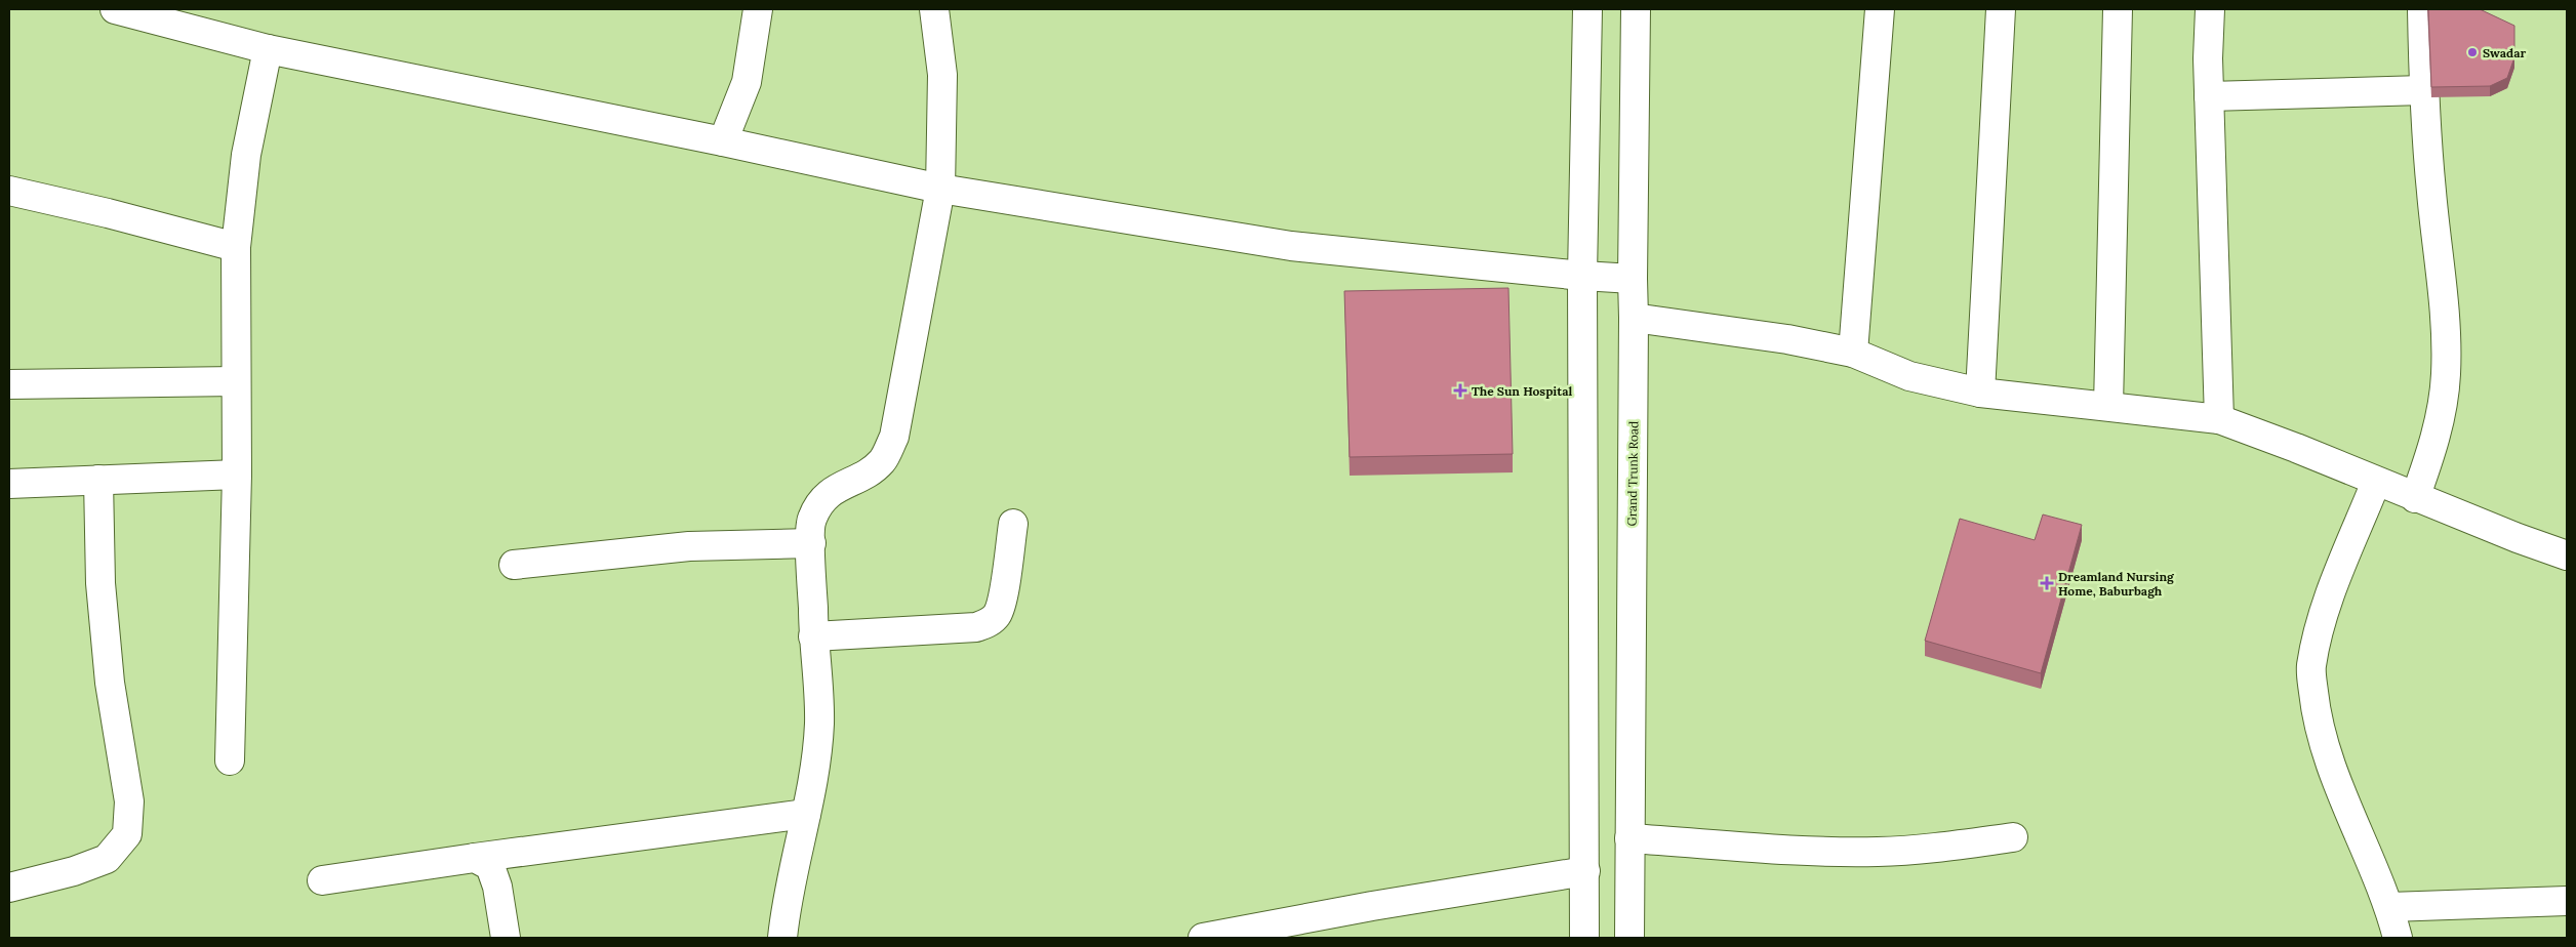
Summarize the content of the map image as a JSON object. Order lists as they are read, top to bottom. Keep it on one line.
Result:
{"streets":{"street":["Grand Trunk Road"]},"places":{"other":["Swadar"],"health":["The Sun Hospital","Dreamland Nursing Home, Baburbagh"]}}
